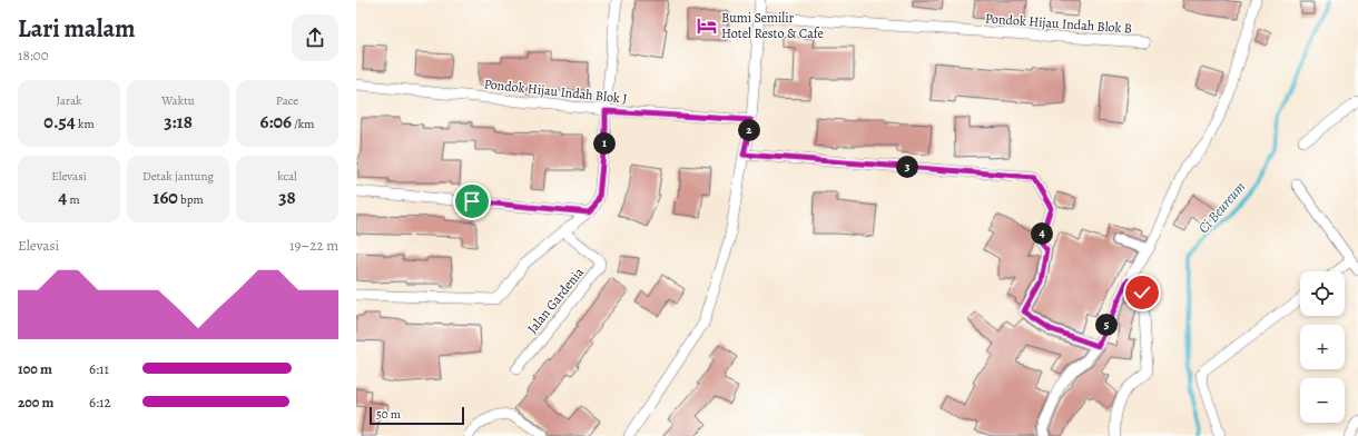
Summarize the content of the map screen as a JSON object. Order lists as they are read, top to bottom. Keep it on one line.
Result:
{"streets":{"street":["Pondok Hijau Indah Blok B","Pondok Hijau Indah Blok J","Jalan Gardenia"]},"water":["Ci Beureum"],"places":{"hotel":["Bumi Semilir Hotel Resto & Cafe"]},"scale_bar":"50 m","page":{"heading":["Lari malam","18:00"],"stats":[["Jarak","0.54 km"],["Waktu","3:18"],["Pace","6:06 /km"],["Elevasi","4 m"],["Detak jantung","160 bpm"],["kcal","38"]],"pins":["2","1","3","4","5"],"chart":["Elevasi","19–22 m"],"map_buttons":["+","−"],"list":[{"name":"100 m","note":"6:11"},{"name":"200 m","note":"6:12"}],"scale":"50 m"}}
